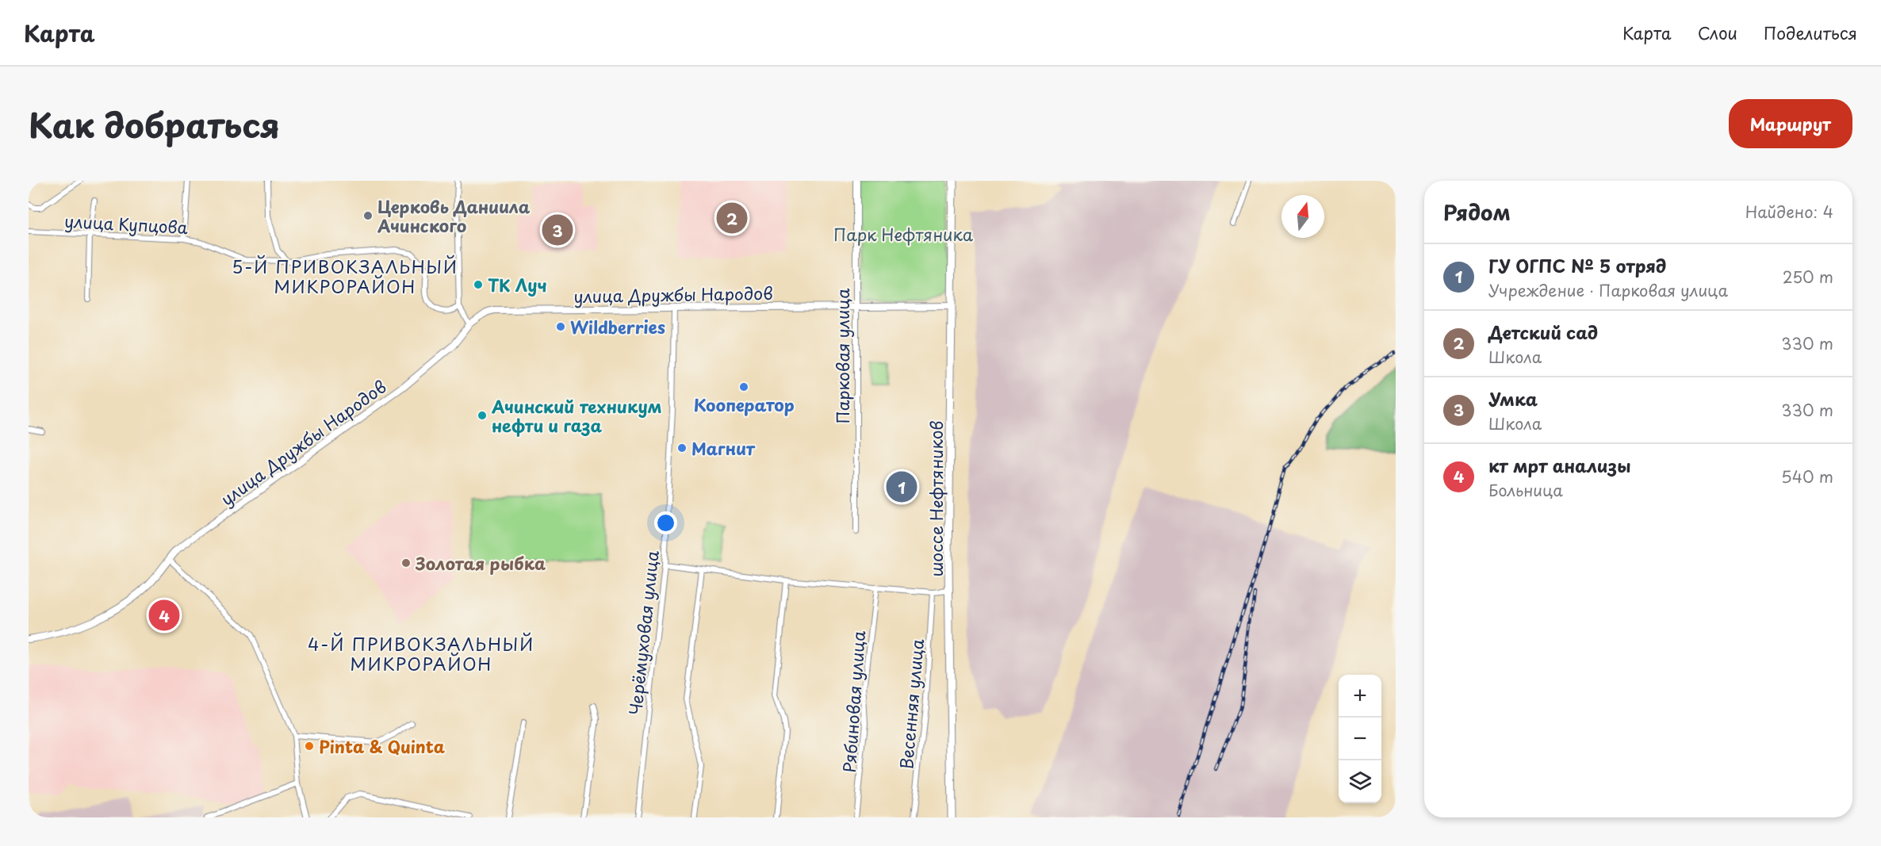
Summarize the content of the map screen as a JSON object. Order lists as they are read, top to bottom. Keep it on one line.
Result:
{"streets":{"main road":["шоссе Нефтяников"],"street":["улица Купцова","улица Дружбы Народов","Парковая улица","Черёмуховая улица","Рябиновая улица","Весенняя улица"]},"crossings":[["улица Дружбы Народов","Парковая улица"],["улица Дружбы Народов","шоссе Нефтяников"],["улица Дружбы Народов","Черёмуховая улица"]],"districts":["5-Й ПРИВОКЗАЛЬНЫЙ МИКРОРАЙОН","4-Й ПРИВОКЗАЛЬНЫЙ МИКРОРАЙОН"],"parks":["Парк Нефтяника"],"places":["Церковь Даниила Ачинского","ТК Луч","Wildberries","Кооператор","Ачинский техникум нефти и газа","Магнит","Золотая рыбка","Pinta & Quinta"],"north":"top","page":{"header":"Карта","nav":["Карта","Слои","Поделиться"],"title":"Как добраться","buttons":"Маршрут","heading":["Рядом","Найдено: 4"],"pins":["2","3","1","4"],"list":[{"mark":"1","name":"ГУ ОГПС № 5 отряд","note":"Учреждение · Парковая улица","value":"250 m"},{"mark":"2","name":"Детский сад","note":"Школа","value":"330 m"},{"mark":"3","name":"Умка","note":"Школа","value":"330 m"},{"mark":"4","name":"кт мрт анализы","note":"Больница","value":"540 m"}],"map_buttons":["+","−"]}}
